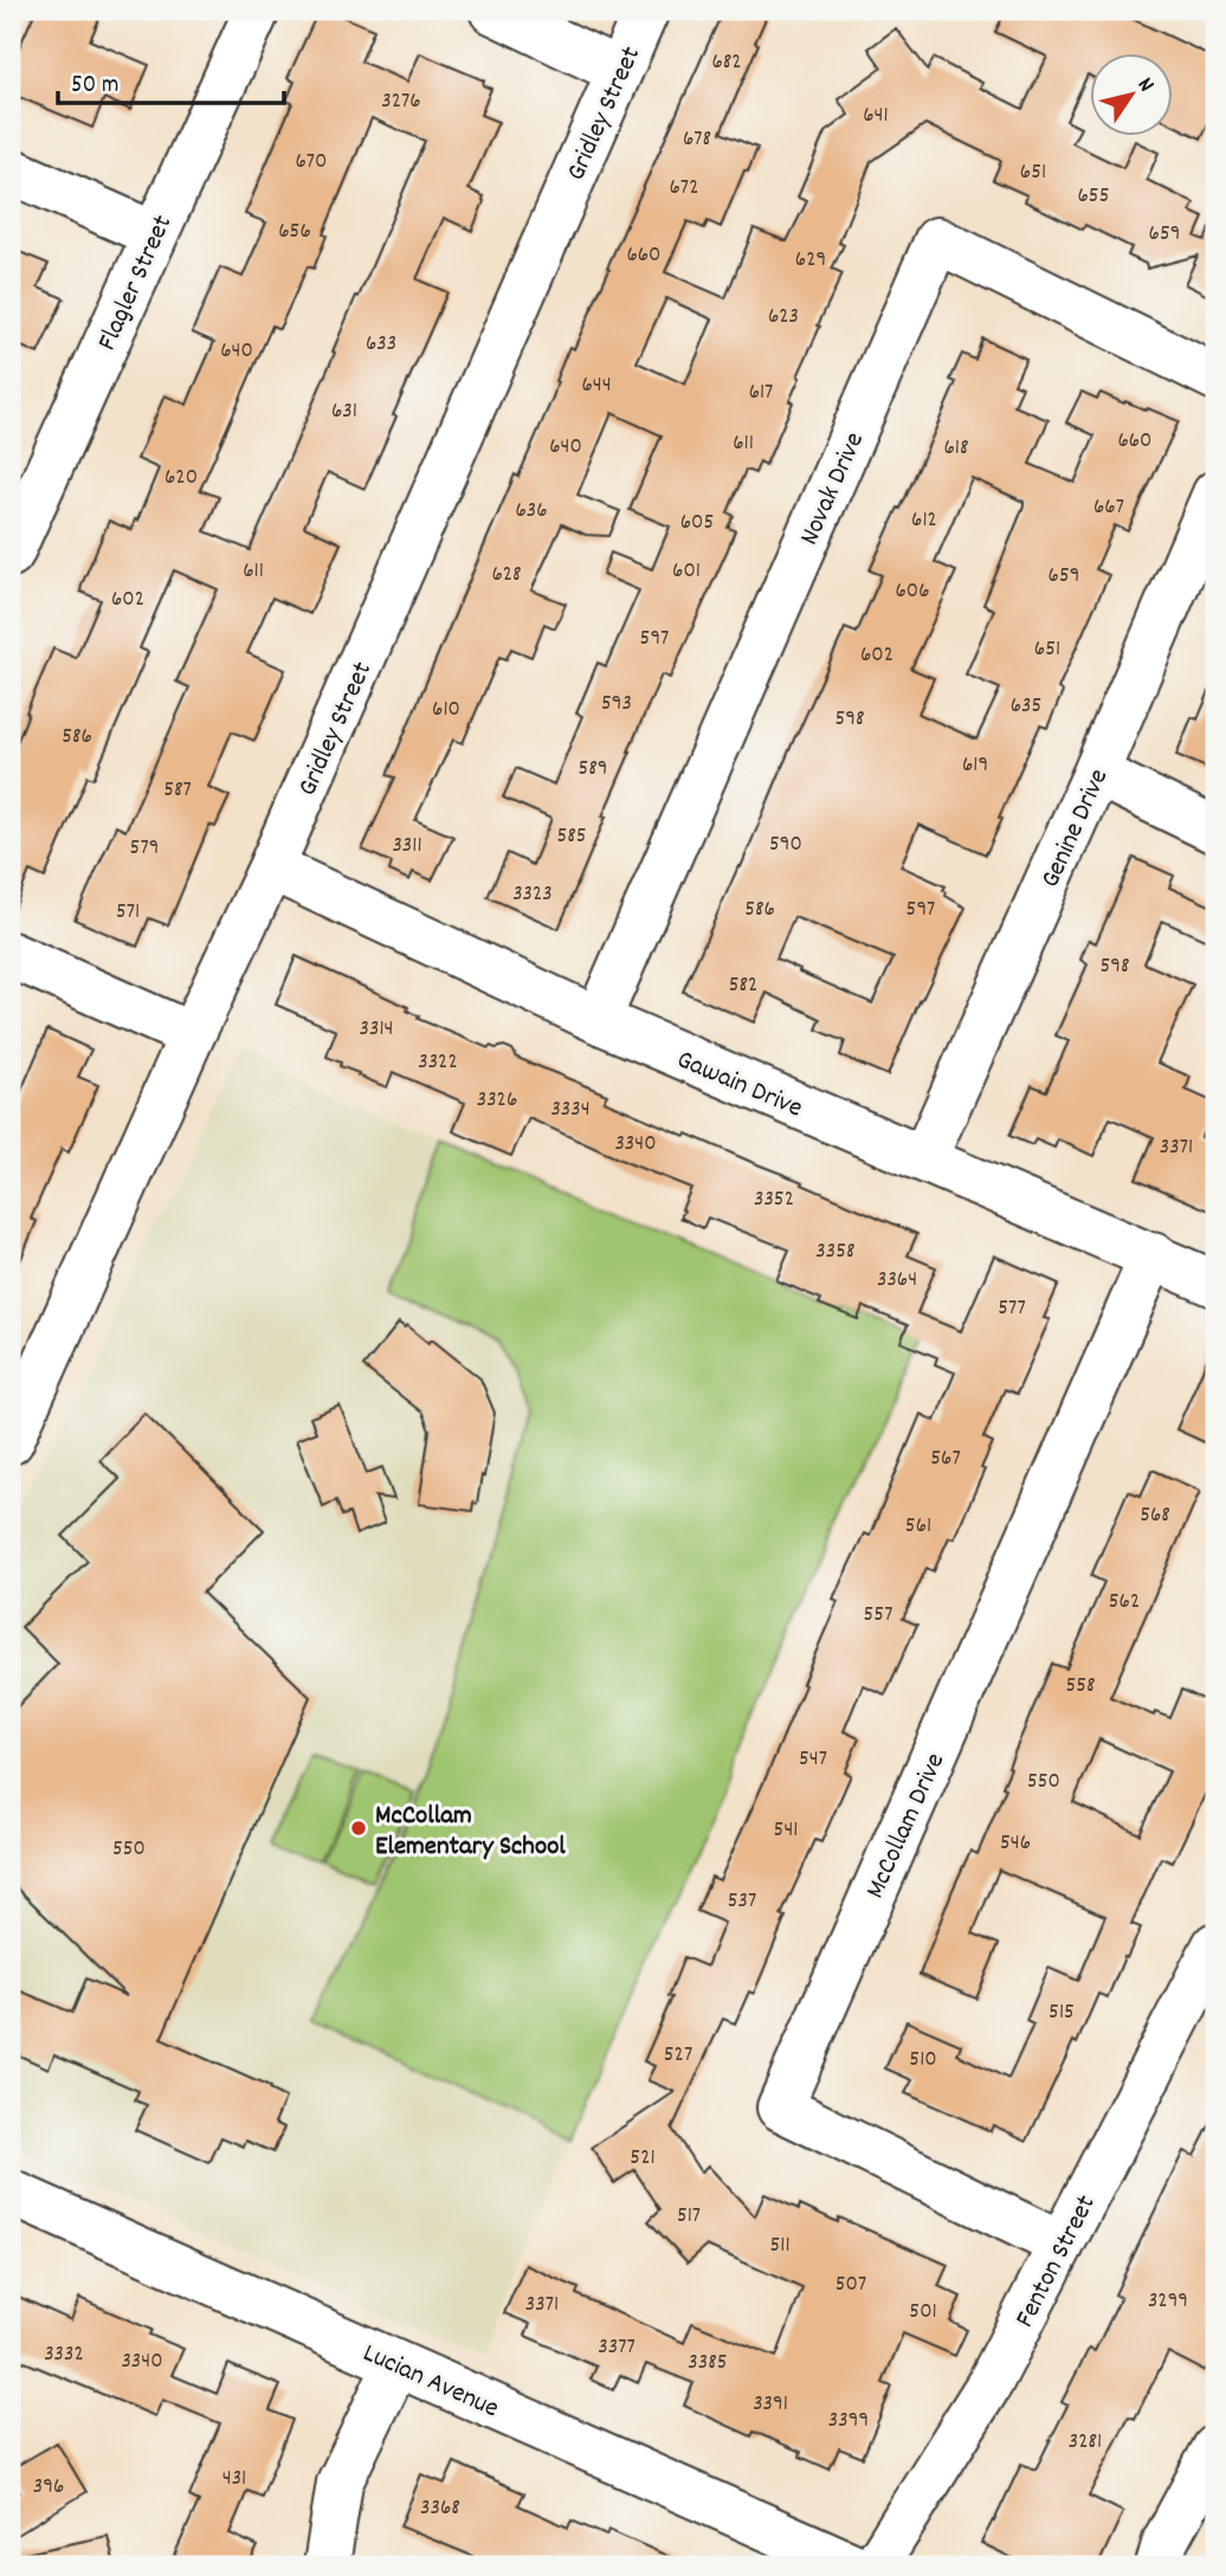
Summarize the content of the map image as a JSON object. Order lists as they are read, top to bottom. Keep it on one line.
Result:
{"streets":{"street":["Gridley Street","Flagler Street","Novak Drive","Genine Drive","Gawain Drive","McCollam Drive","Fenton Street","Lucian Avenue"]},"crossings":[["Gridley Street","Gawain Drive"],["Novak Drive","Gawain Drive"],["Genine Drive","Gawain Drive"],["Gawain Drive","McCollam Drive"],["McCollam Drive","Fenton Street"]],"places":["McCollam Elementary School"],"house_numbers":["682","3276","641","678","670","651","672","655","656","659","660","629","623","633","640","644","617","631","660","611","640","618","620","667","636","612","605","611","601","628","659","606","602","597","651","602","593","635","610","598","586","619","589","587","585","590","3311","579","3323","586","597","571","598","582","3314","3322","3326","3334","3340","3371","3352","3358","3364","577","567","568","561","562","557","558","547","550","541","546","550","537","515","527","510","521","517","511","507","3299","3371","501","3377","3332","3340","3385","3391","3399","3281","431","396","3368"],"scale_bar":"50 m","north":"top right"}
